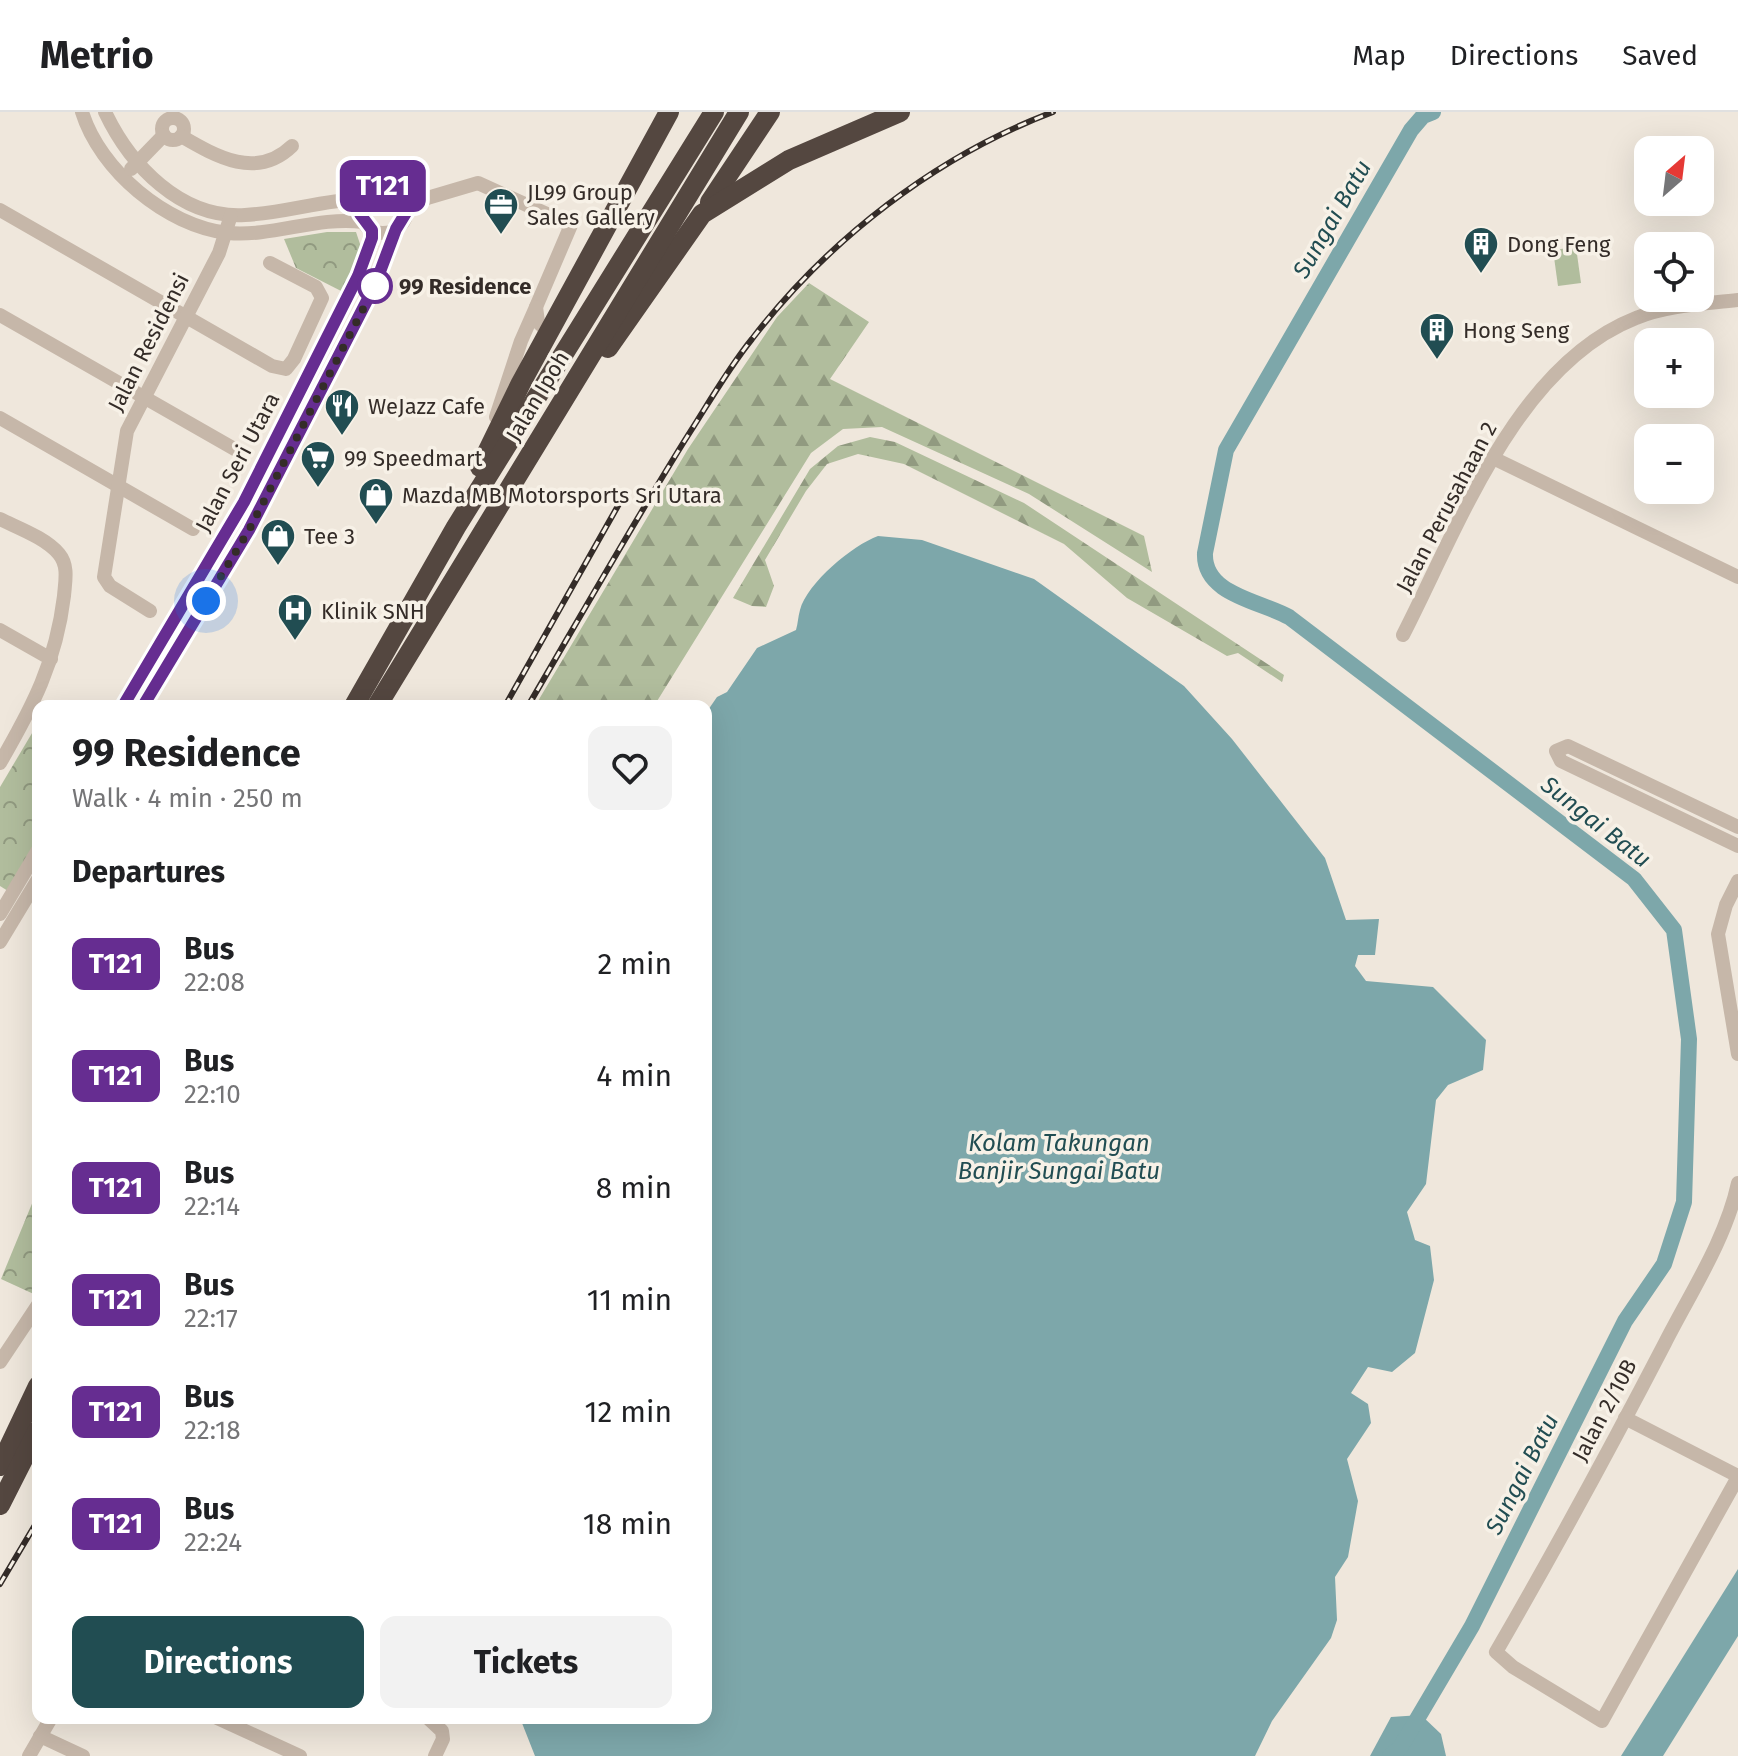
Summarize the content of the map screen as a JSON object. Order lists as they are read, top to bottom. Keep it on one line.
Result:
{"streets":{"highway":["Jalan Ipoh"],"street":["Jalan Residensi","Jalan Seri Utara","Jalan Perusahaan 2","Jalan 2/10B"]},"water":["Sungai Batu","Kolam Takungan Banjir Sungai Batu"],"places":{"office":["JL99 Group Sales Gallery"],"building":["Dong Feng","Hong Seng"],"other":["99 Residence"],"restaurant":["WeJazz Cafe"],"supermarket":["99 Speedmart"],"shop":["Mazda MB Motorsports Sri Utara","Tee 3"],"hospital":["Klinik SNH"]},"lines":["bus line T121"],"north":"top right","page":{"header":"Metrio","nav":["Map","Directions","Saved"],"on_map":"T121","map_buttons":["+","−"],"heading":[["99 Residence","Walk · 4 min · 250 m"],"Departures"],"list":[{"mark":"T121","name":"Bus","note":"22:08","value":"2 min"},{"mark":"T121","name":"Bus","note":"22:10","value":"4 min"},{"mark":"T121","name":"Bus","note":"22:14","value":"8 min"},{"mark":"T121","name":"Bus","note":"22:17","value":"11 min"},{"mark":"T121","name":"Bus","note":"22:18","value":"12 min"},{"mark":"T121","name":"Bus","note":"22:24","value":"18 min"}],"buttons":["Directions","Tickets"]}}
